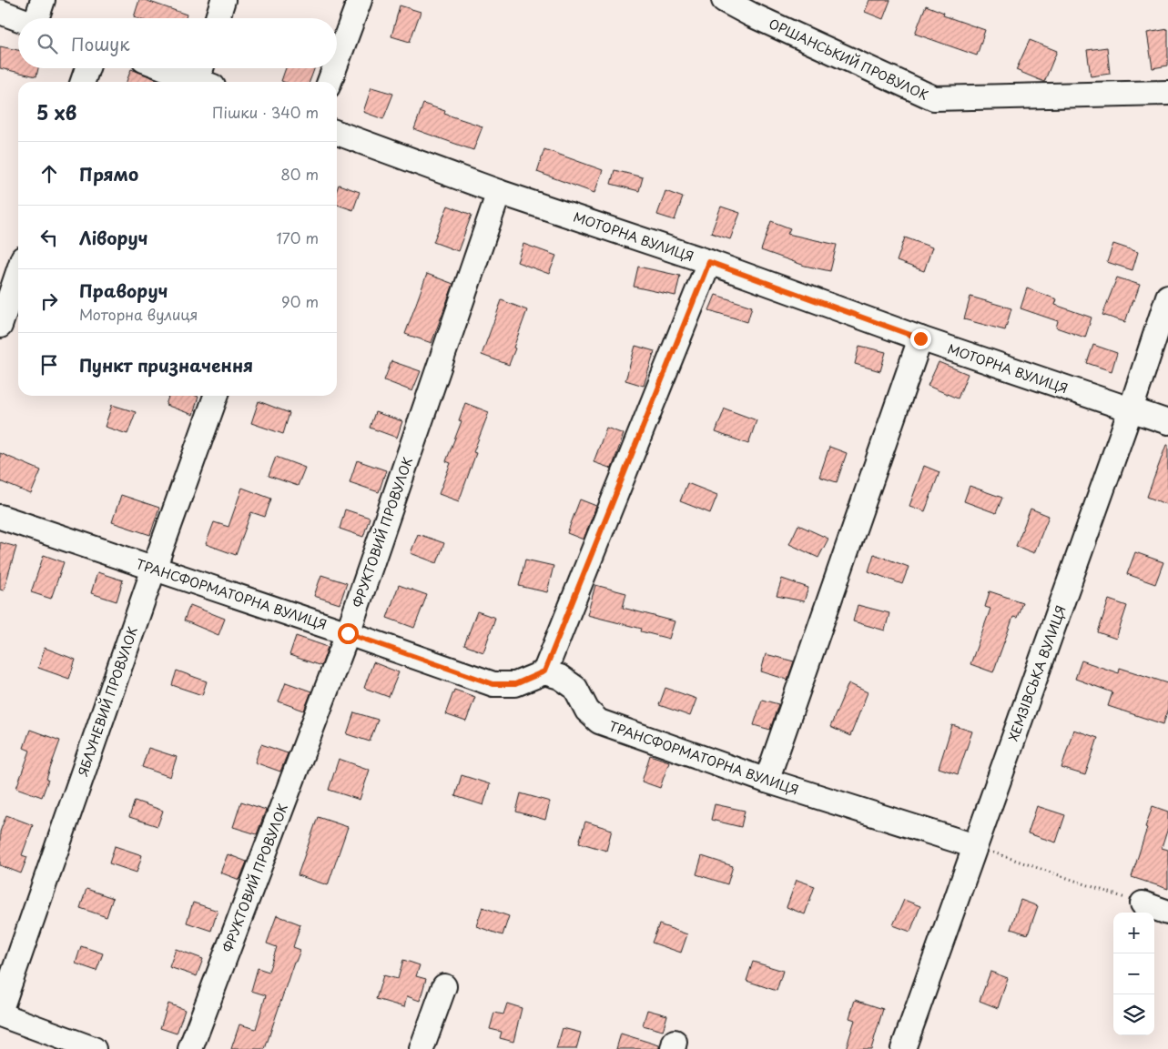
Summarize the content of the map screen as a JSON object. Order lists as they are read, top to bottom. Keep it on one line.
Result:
{"streets":{"street":["ОРШАНСЬКИЙ ПРОВУЛОК","МОТОРНА ВУЛИЦЯ","ФРУКТОВИЙ ПРОВУЛОК","ТРАНСФОРМАТОРНА ВУЛИЦЯ","ХЕМЗІВСЬКА ВУЛИЦЯ","ЯБЛУНЕВИЙ ПРОВУЛОК"]},"crossings":[["МОТОРНА ВУЛИЦЯ","ФРУКТОВИЙ ПРОВУЛОК"],["МОТОРНА ВУЛИЦЯ","ХЕМЗІВСЬКА ВУЛИЦЯ"],["ФРУКТОВИЙ ПРОВУЛОК","ТРАНСФОРМАТОРНА ВУЛИЦЯ"],["ТРАНСФОРМАТОРНА ВУЛИЦЯ","ХЕМЗІВСЬКА ВУЛИЦЯ"],["ТРАНСФОРМАТОРНА ВУЛИЦЯ","ЯБЛУНЕВИЙ ПРОВУЛОК"]],"page":{"search":"Пошук","heading":["5 хв","Пішки · 340 m"],"list":[["Прямо","80 m"],["Ліворуч","170 m"],["Праворуч","Моторна вулиця","90 m"],"Пункт призначення"],"map_buttons":["+","−"]}}
